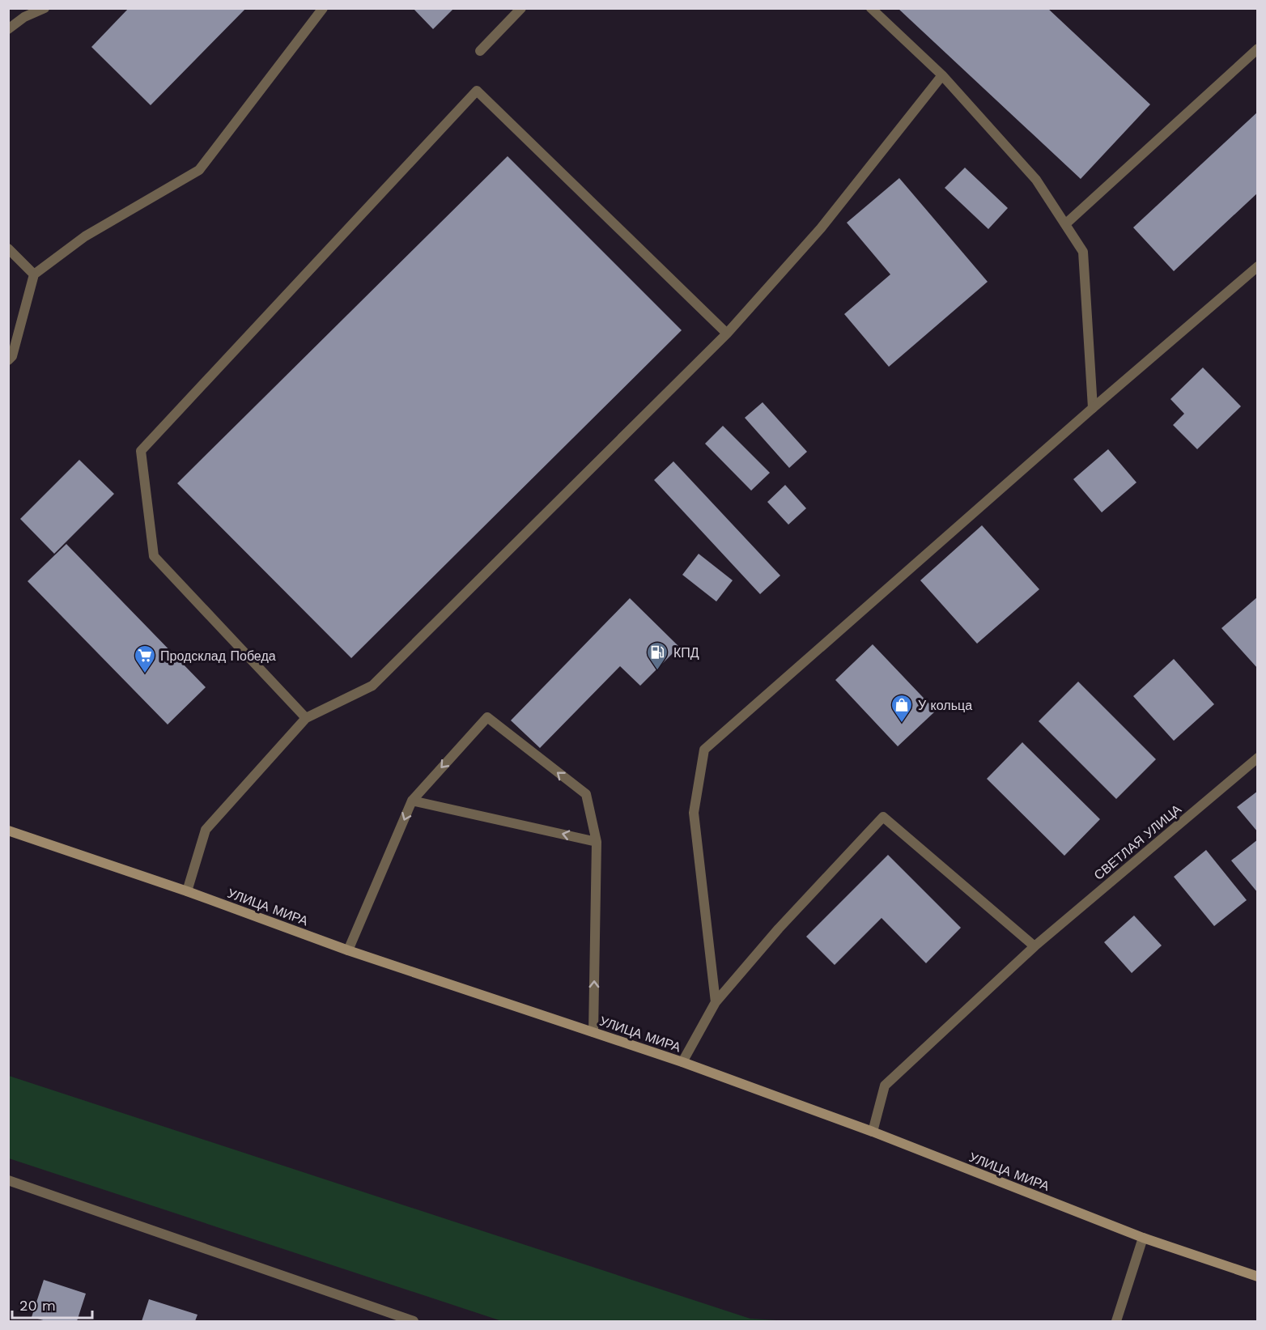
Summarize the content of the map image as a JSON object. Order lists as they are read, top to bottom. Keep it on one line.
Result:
{"streets":{"main road":["УЛИЦА МИРА"],"street":["СВЕТЛАЯ УЛИЦА"]},"crossings":[["СВЕТЛАЯ УЛИЦА","УЛИЦА МИРА"]],"places":{"fuel station":["КПД"],"supermarket":["Продсклад Победа"],"shop":["У кольца"]},"scale_bar":"20 m"}
